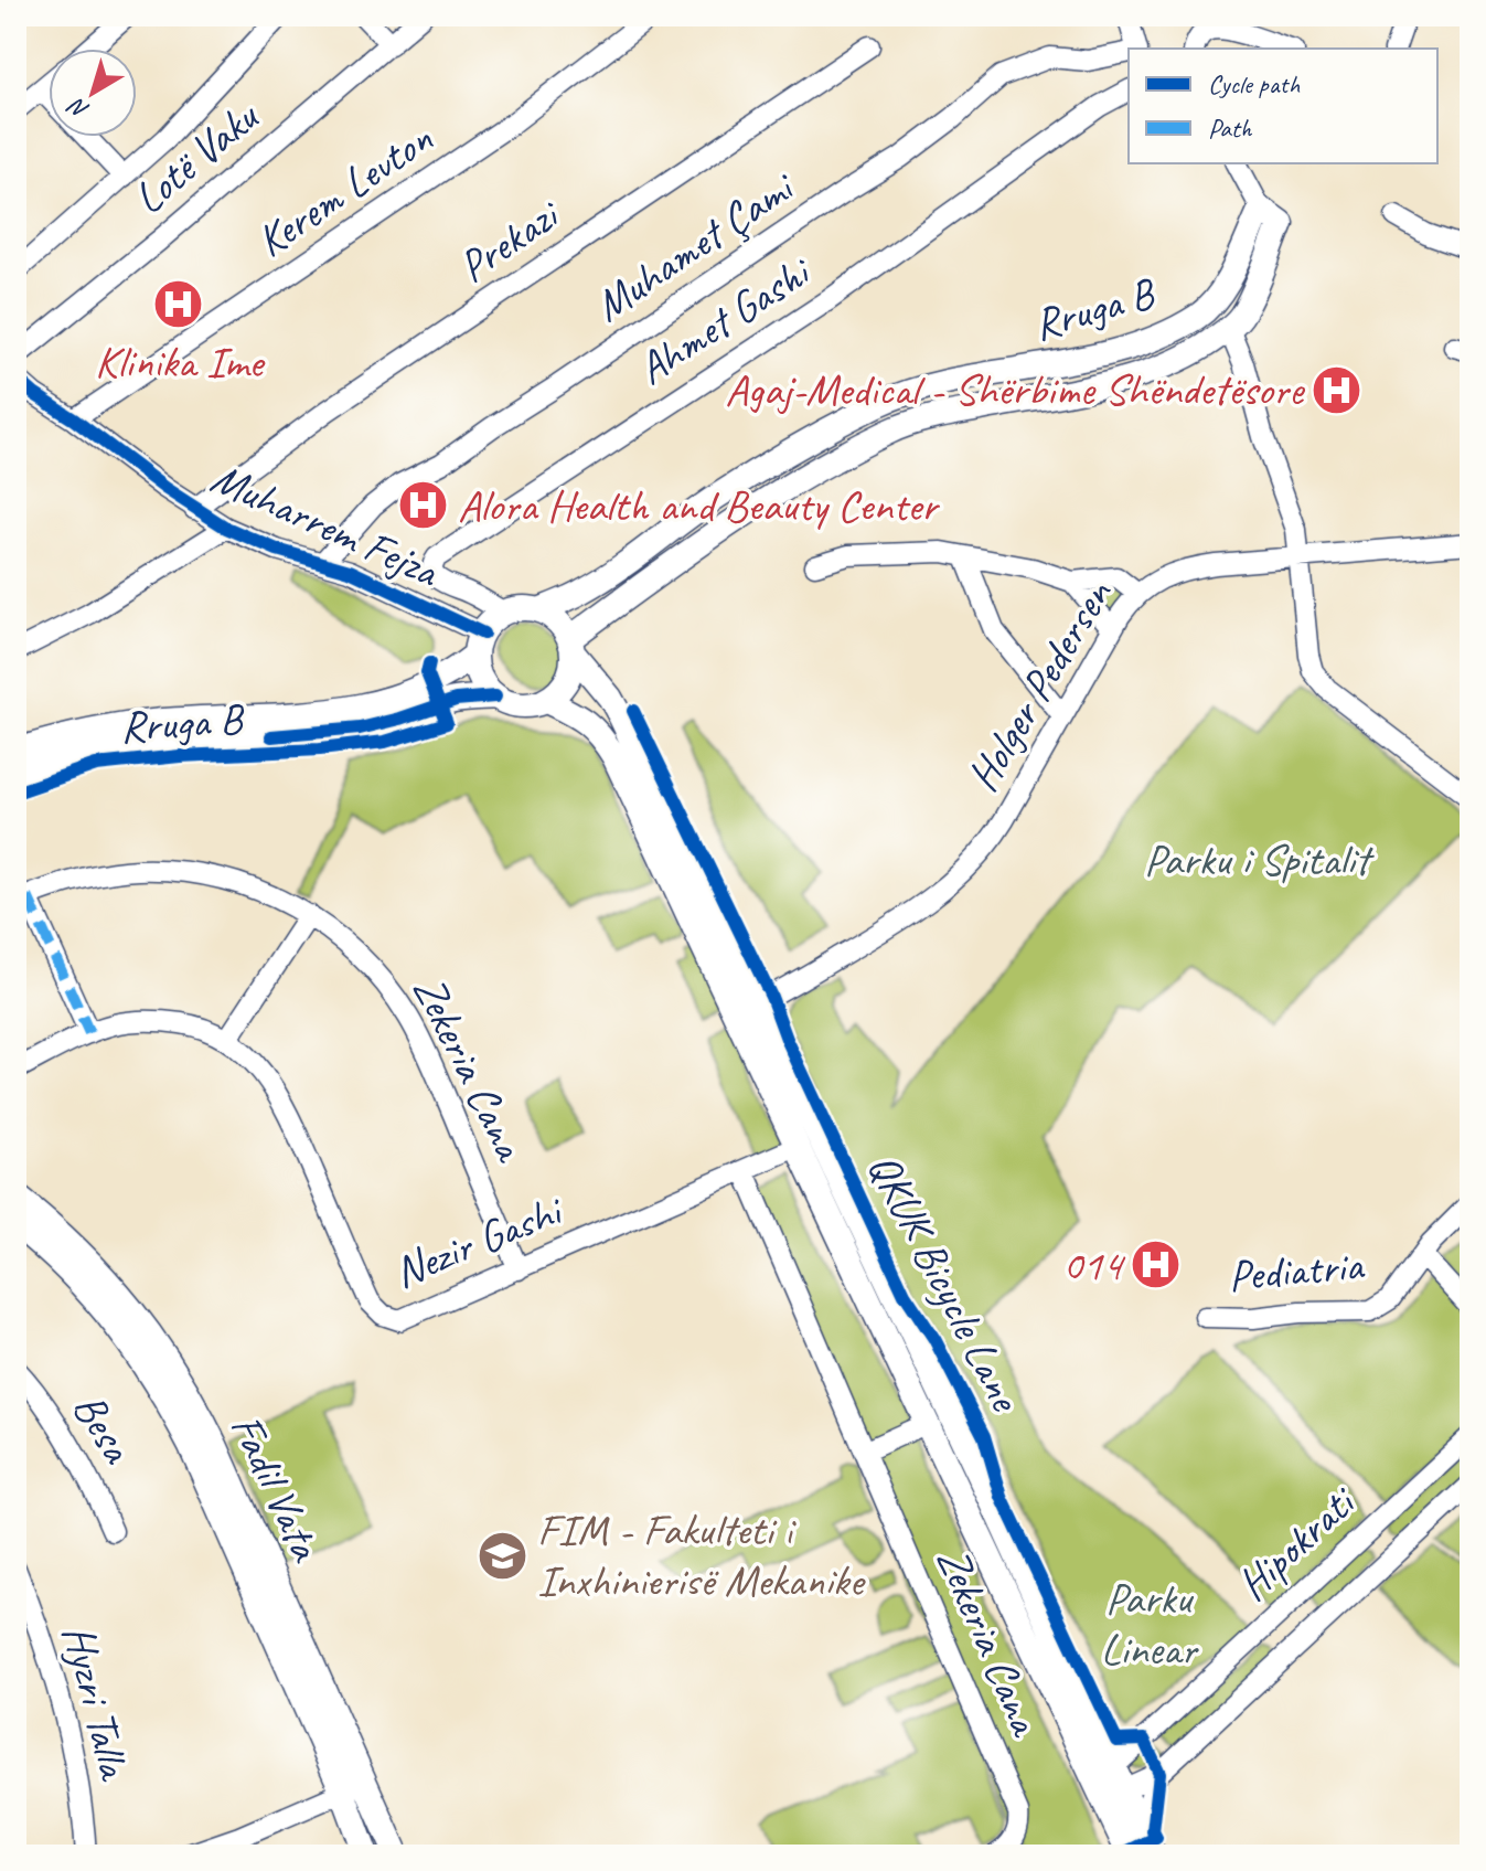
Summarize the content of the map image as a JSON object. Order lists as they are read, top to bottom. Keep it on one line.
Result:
{"streets":{"main road":["Rruga B","Fadil Vata"],"street":["Lotë Vaku","Kerem Levton","Prekazi","Muhamet Çami","Ahmet Gashi","Muharrem Fejza","Holger Pedersen","Zekeria Cana","Nezir Gashi","Pediatria","Besa","Hipokrati","Hyzri Talla"],"cycle path":["QKUK Bicycle Lane"]},"crossings":[["Kerem Levton","Muharrem Fejza"],["Prekazi","Muharrem Fejza"],["Muhamet Çami","Muharrem Fejza"],["Rruga B","Ahmet Gashi"],["Rruga B","Muharrem Fejza"],["Ahmet Gashi","Muharrem Fejza"],["Zekeria Cana","Nezir Gashi"]],"parks":["Parku i Spitalit","Parku Linear"],"places":{"hospital":["Klinika Ime","Agaj-Medical - Shërbime Shëndetësore","Alora Health and Beauty Center","014"],"school or university":["FIM - Fakulteti i Inxhinierisë Mekanike"]},"legend":["Cycle path","Path"],"north":"bottom left"}
